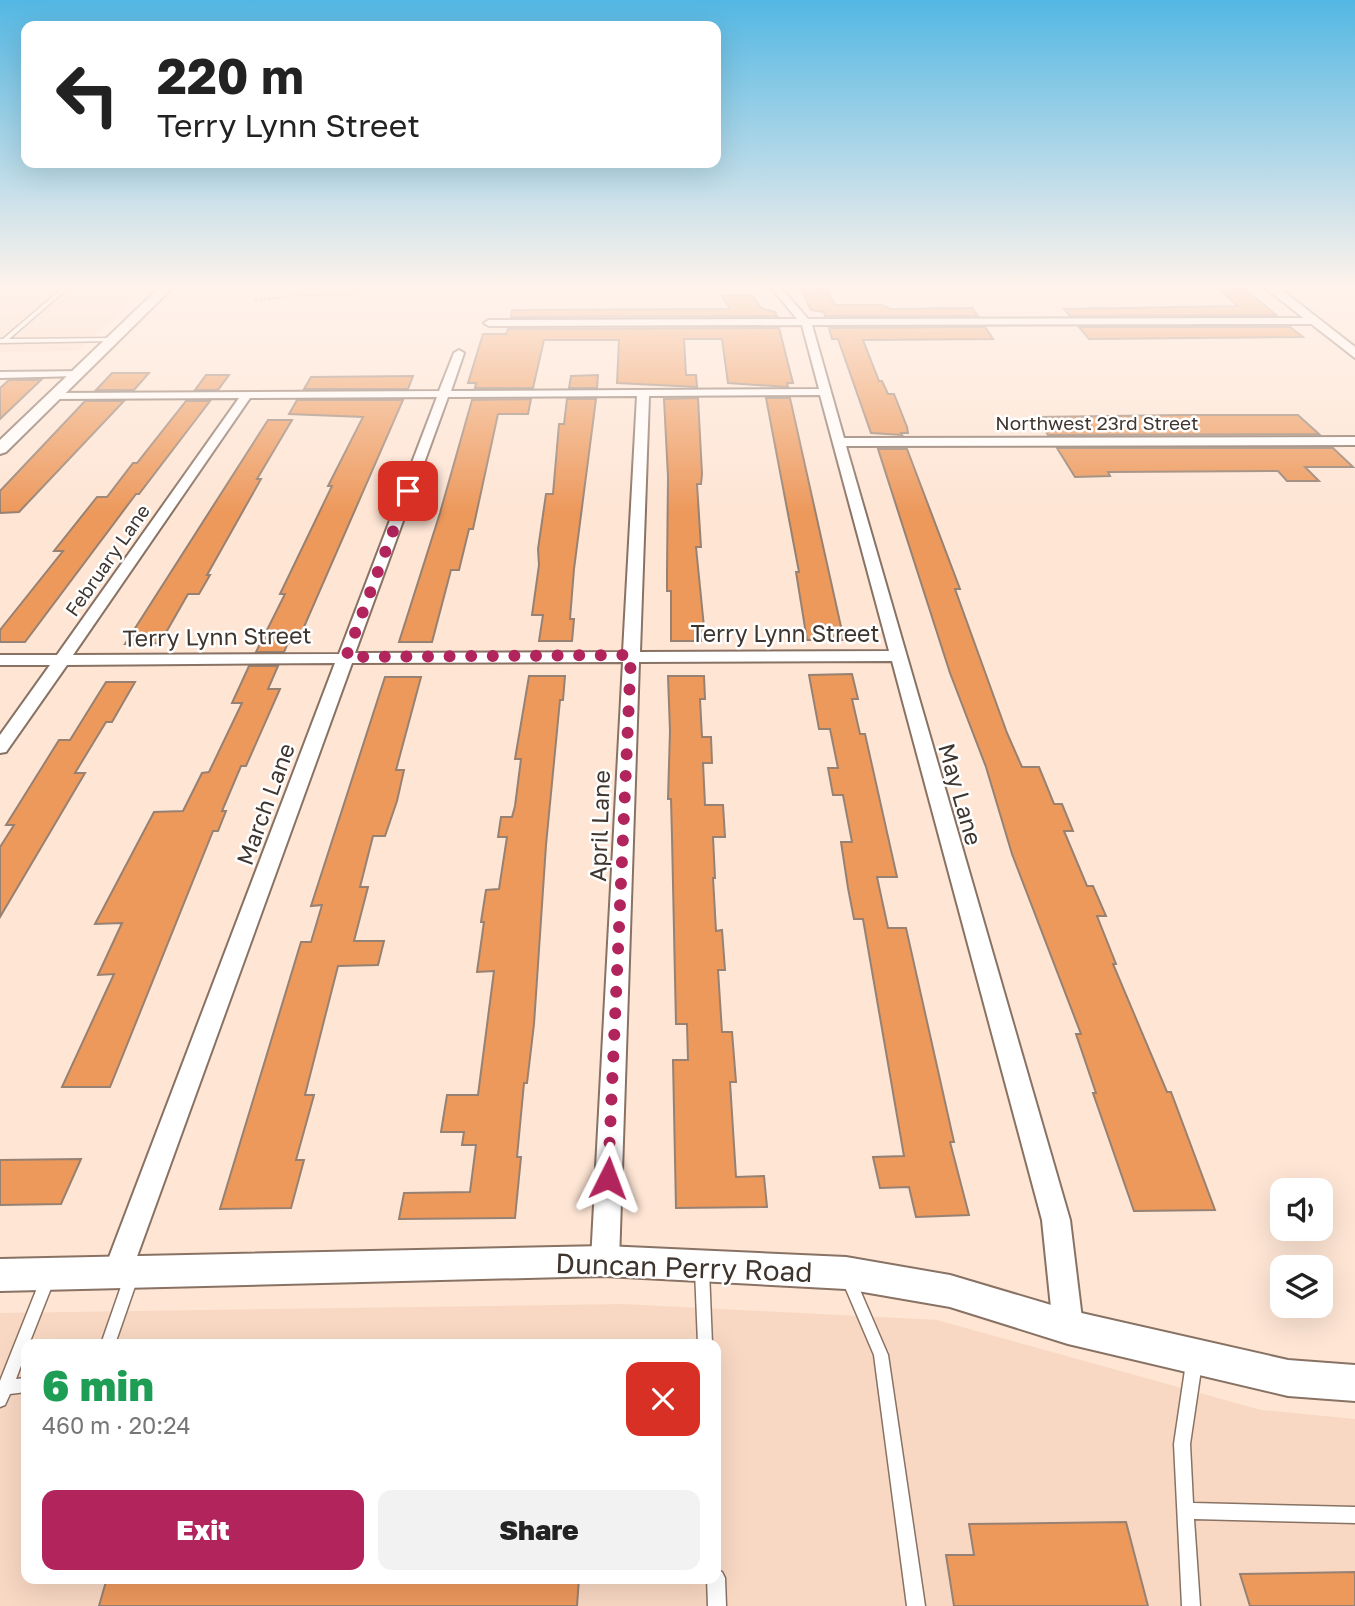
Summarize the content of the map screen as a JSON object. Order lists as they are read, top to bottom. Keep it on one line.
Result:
{"streets":{"street":["Northwest 23rd Street","February Lane","Terry Lynn Street","May Lane","March Lane","April Lane","Duncan Perry Road"]},"crossings":[["Northwest 23rd Street","May Lane"],["February Lane","Terry Lynn Street"],["Terry Lynn Street","May Lane"],["Terry Lynn Street","March Lane"],["Terry Lynn Street","April Lane"],["May Lane","Duncan Perry Road"],["March Lane","Duncan Perry Road"],["April Lane","Duncan Perry Road"]],"page":{"turn":["220 m","Terry Lynn Street"],"heading":["6 min","460 m · 20:24"],"buttons":["Exit","Share"]}}
